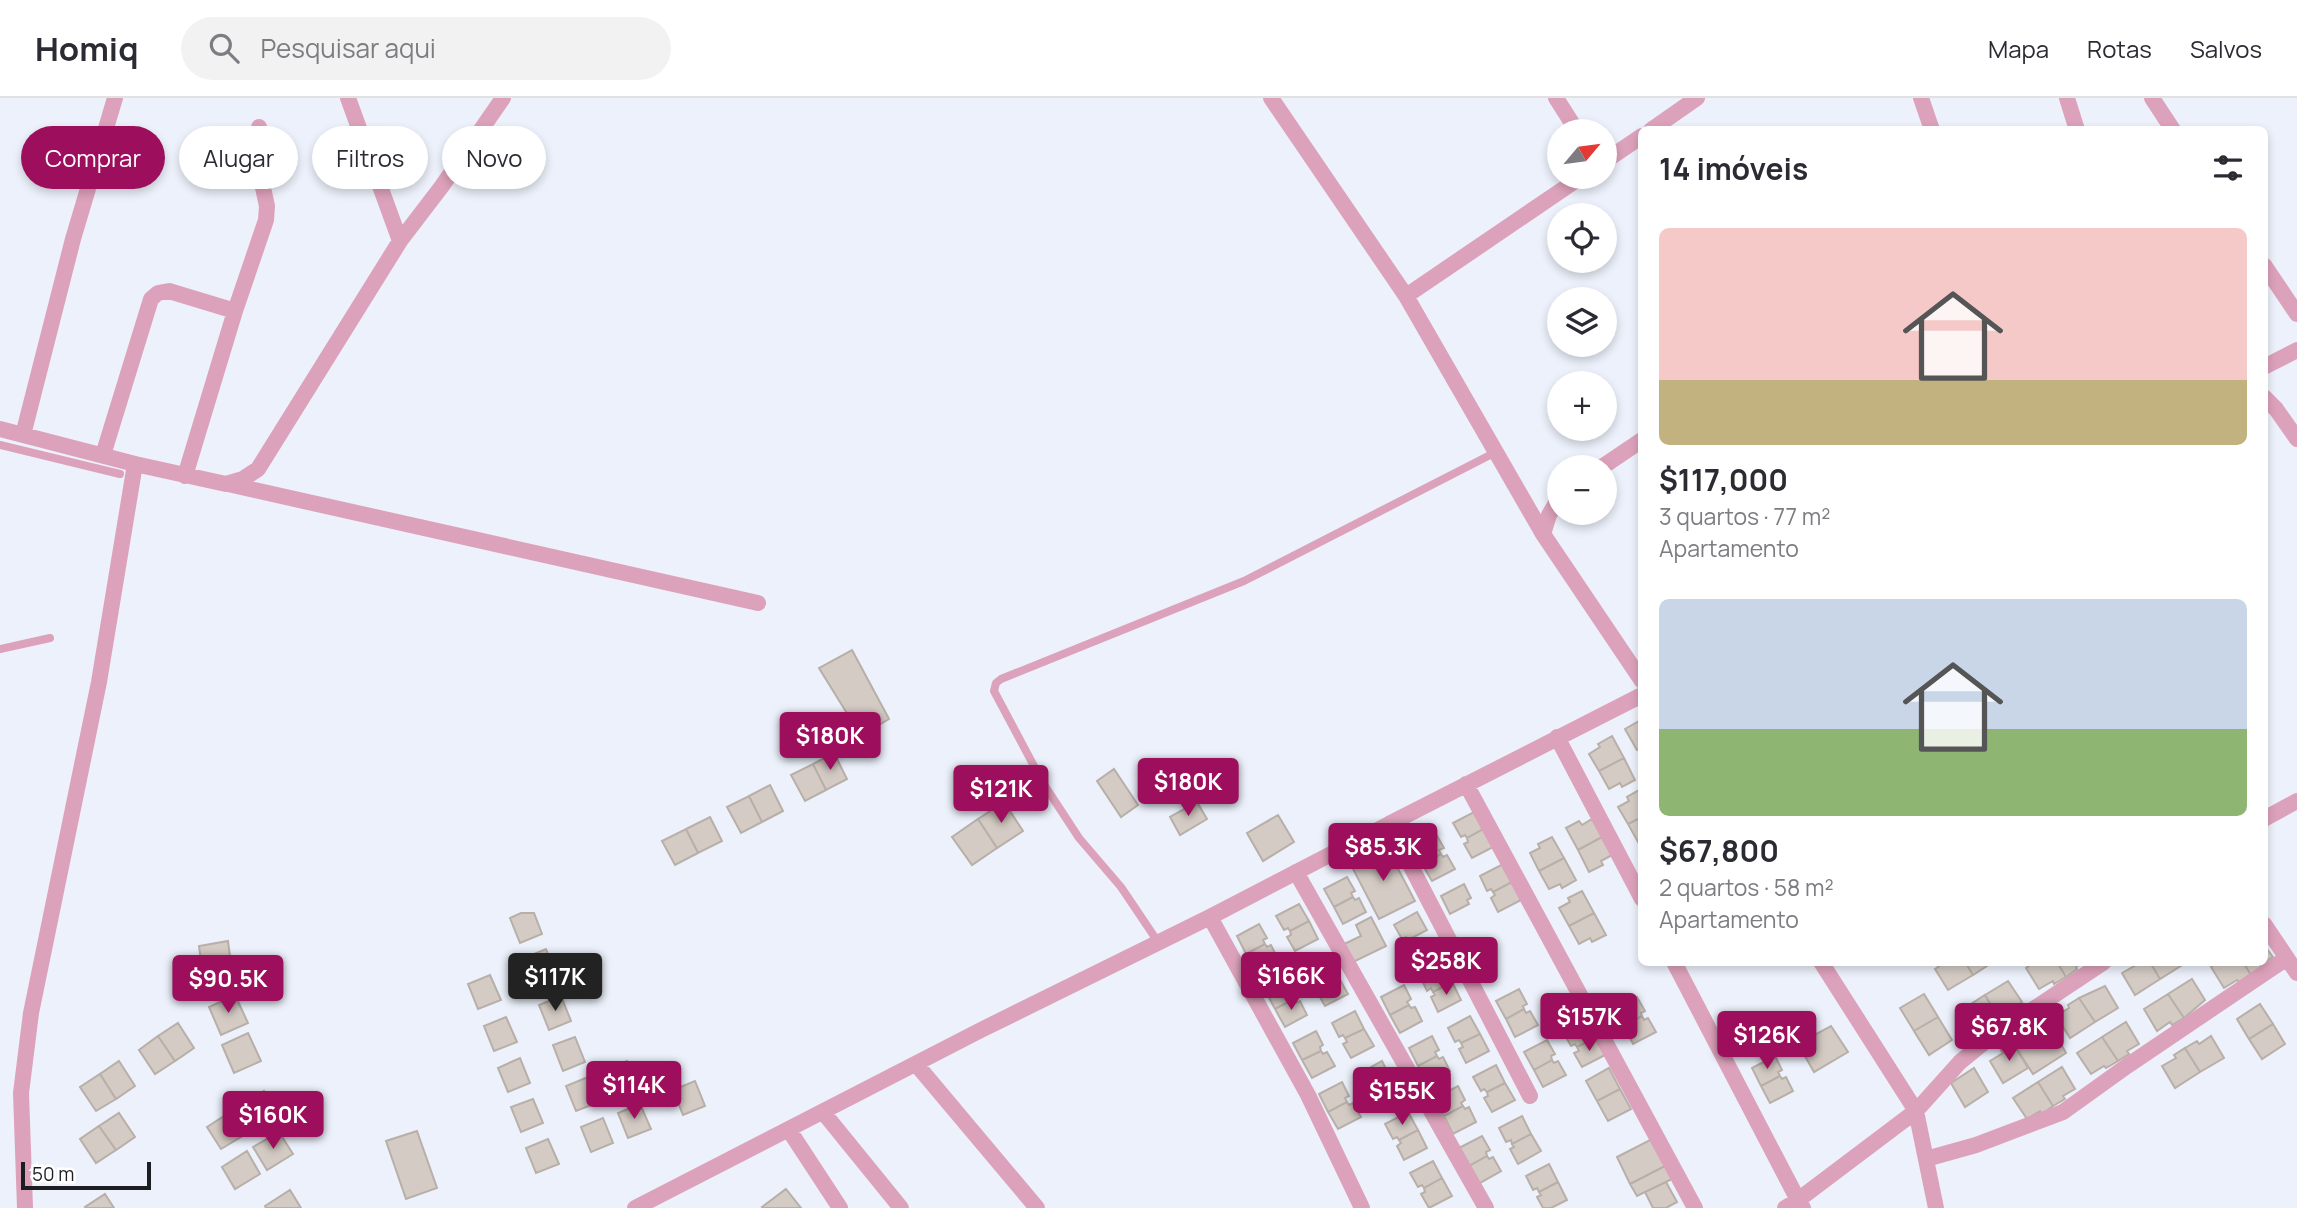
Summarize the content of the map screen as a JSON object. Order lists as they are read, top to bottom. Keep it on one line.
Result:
{"scale_bar":"50 m","north":"top right","page":{"header":"Homiq","search":"Pesquisar aqui","nav":["Mapa","Rotas","Salvos"],"map_buttons":["+","−"],"chip":["Comprar","Alugar","Filtros","Novo"],"heading":"14 imóveis","list":[{"name":"$117,000","note":"3 quartos · 77 m² · Apartamento"},{"name":"$67,800","note":"2 quartos · 58 m² · Apartamento"}],"price":["$180K","$180K","$121K","$85.3K","$258K","$166K","$117K","$90.5K","$157K","$67.8K","$126K","$114K","$155K","$160K"],"scale":"50 m"}}
